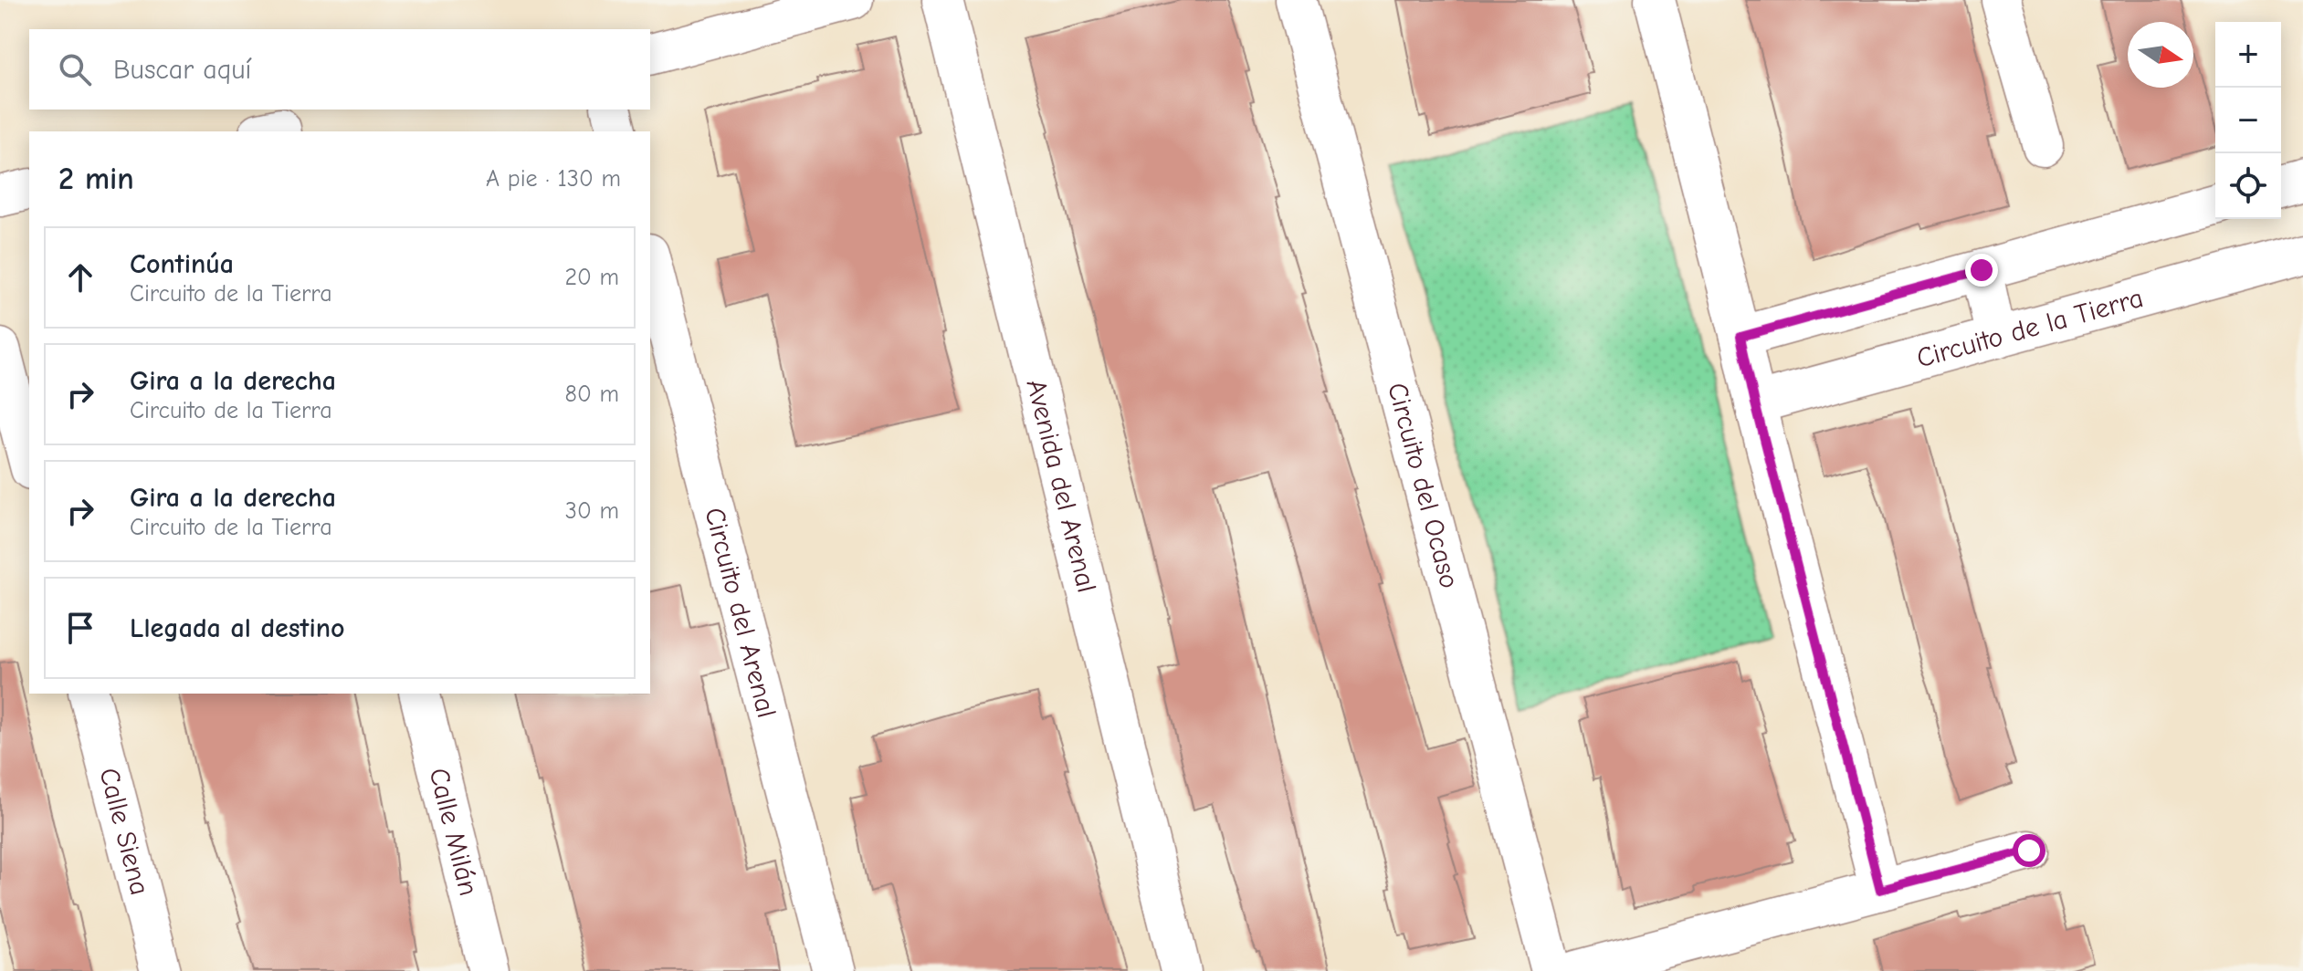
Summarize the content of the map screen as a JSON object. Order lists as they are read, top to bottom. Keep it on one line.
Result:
{"streets":{"street":["Circuito de la Tierra","Avenida del Arenal","Circuito del Ocaso","Circuito del Arenal","Calle Siena","Calle Milán"]},"north":"right","page":{"map_buttons":["+","−"],"search":"Buscar aquí","heading":["2 min","A pie · 130 m"],"list":[["Continúa","Circuito de la Tierra","20 m"],["Gira a la derecha","Circuito de la Tierra","80 m"],["Gira a la derecha","Circuito de la Tierra","30 m"],"Llegada al destino"]}}
